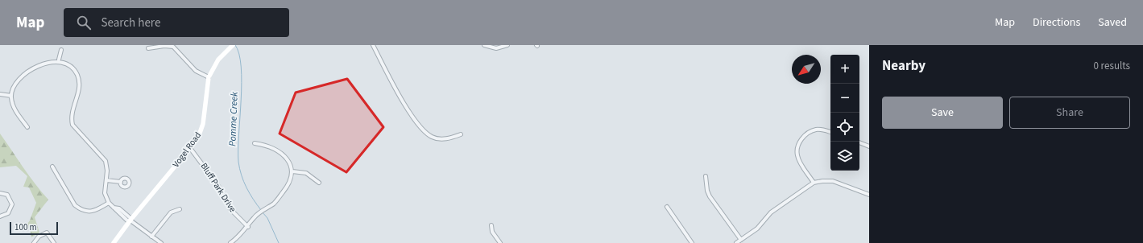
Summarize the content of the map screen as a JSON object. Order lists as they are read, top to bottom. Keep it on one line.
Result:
{"streets":{"street":["Vogel Road","Bluff Park Drive"]},"crossings":[["Vogel Road","Bluff Park Drive"]],"water":["Pomme Creek"],"scale_bar":"100 m","north":"bottom left","page":{"header":"Map","search":"Search here","nav":["Map","Directions","Saved"],"heading":["Nearby","0 results"],"map_buttons":["+","−"],"buttons":["Save","Share"],"scale":"100 m"}}
